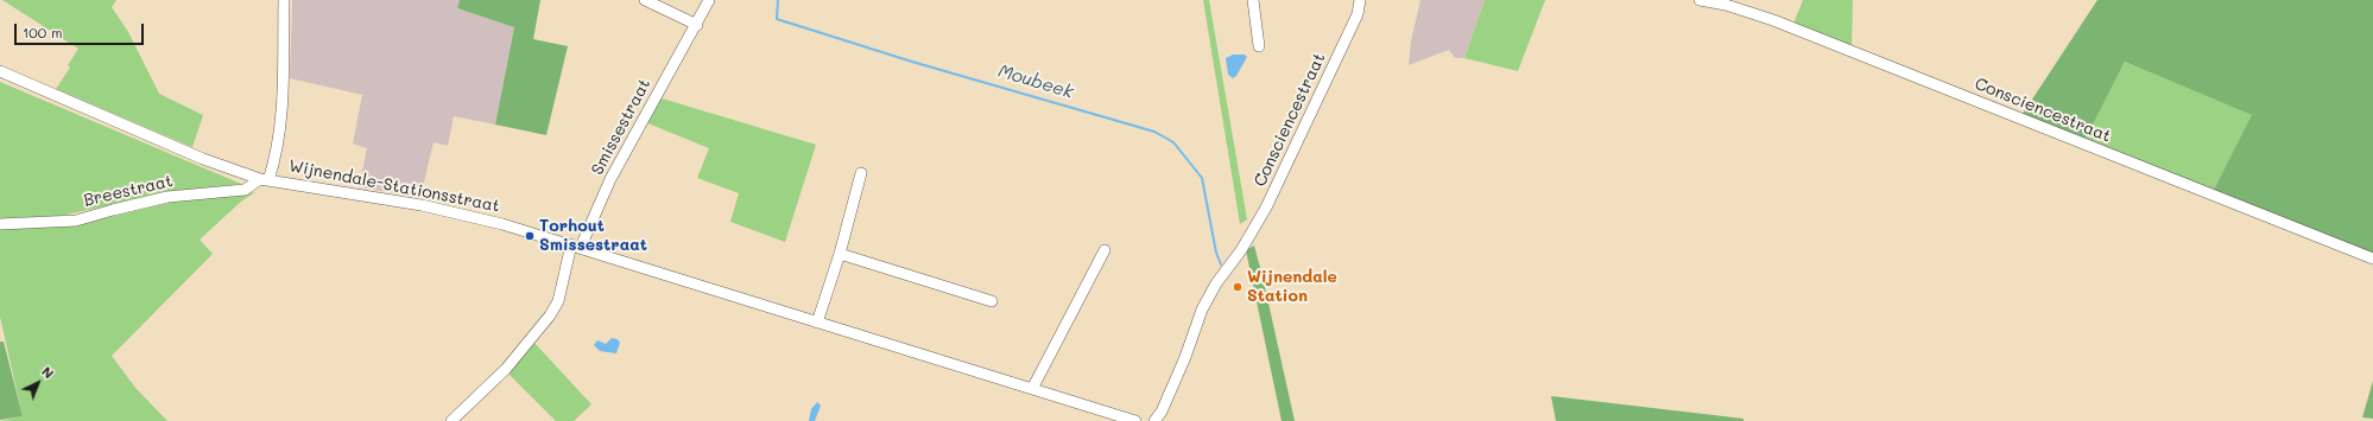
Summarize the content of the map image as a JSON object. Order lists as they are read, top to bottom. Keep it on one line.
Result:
{"streets":{"street":["Consciencestraat","Smissestraat","Wijnendale-Stationsstraat","Breestraat"]},"crossings":[["Smissestraat","Wijnendale-Stationsstraat"],["Wijnendale-Stationsstraat","Breestraat"]],"water":["Moubeek"],"places":["Torhout Smissestraat","Wijnendale Station"],"scale_bar":"100 m","north":"top right"}
